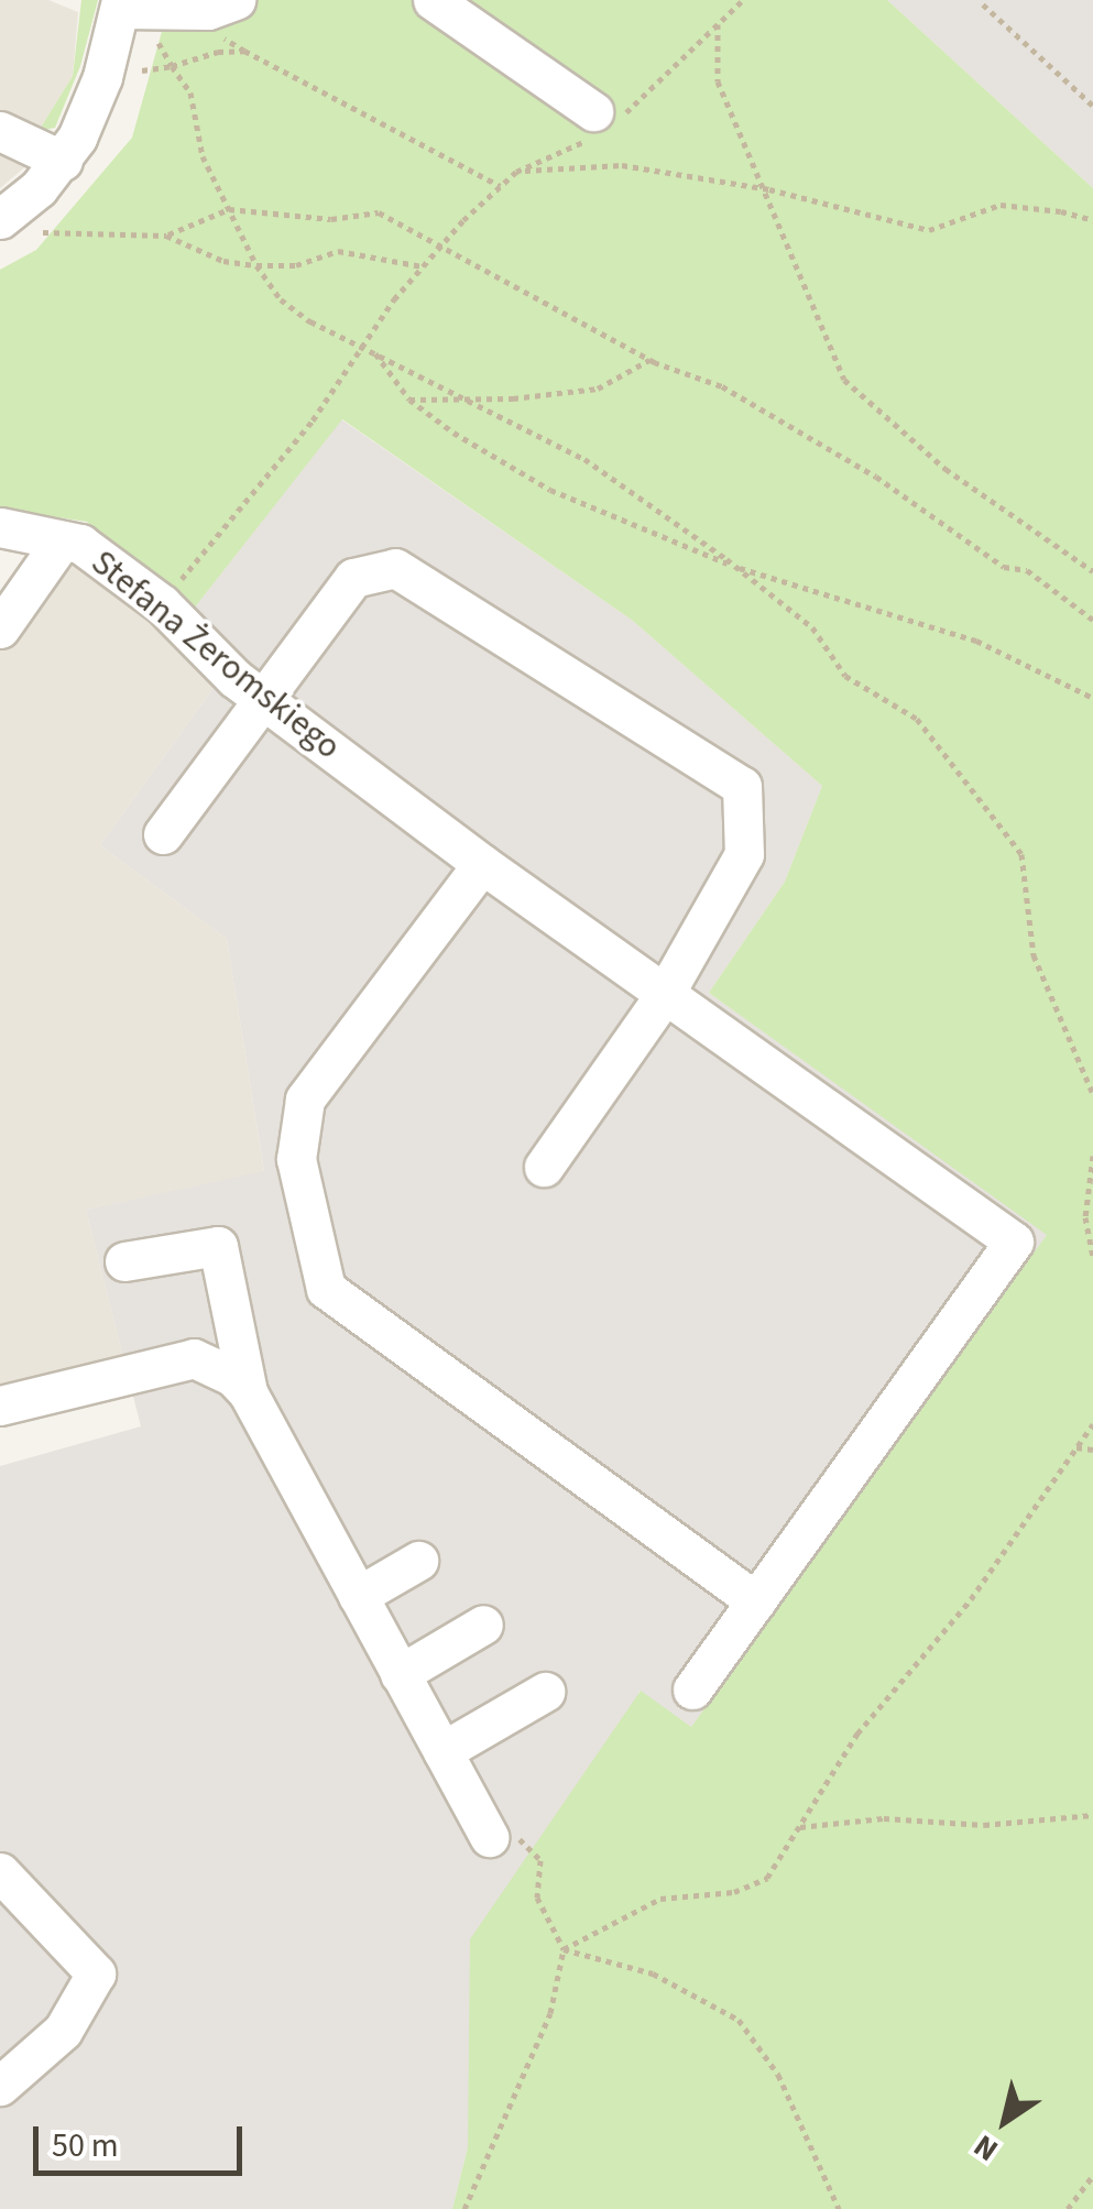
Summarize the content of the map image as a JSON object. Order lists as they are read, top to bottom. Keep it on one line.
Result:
{"streets":{"street":["Stefana Żeromskiego"]},"scale_bar":"50 m","north":"bottom left"}
